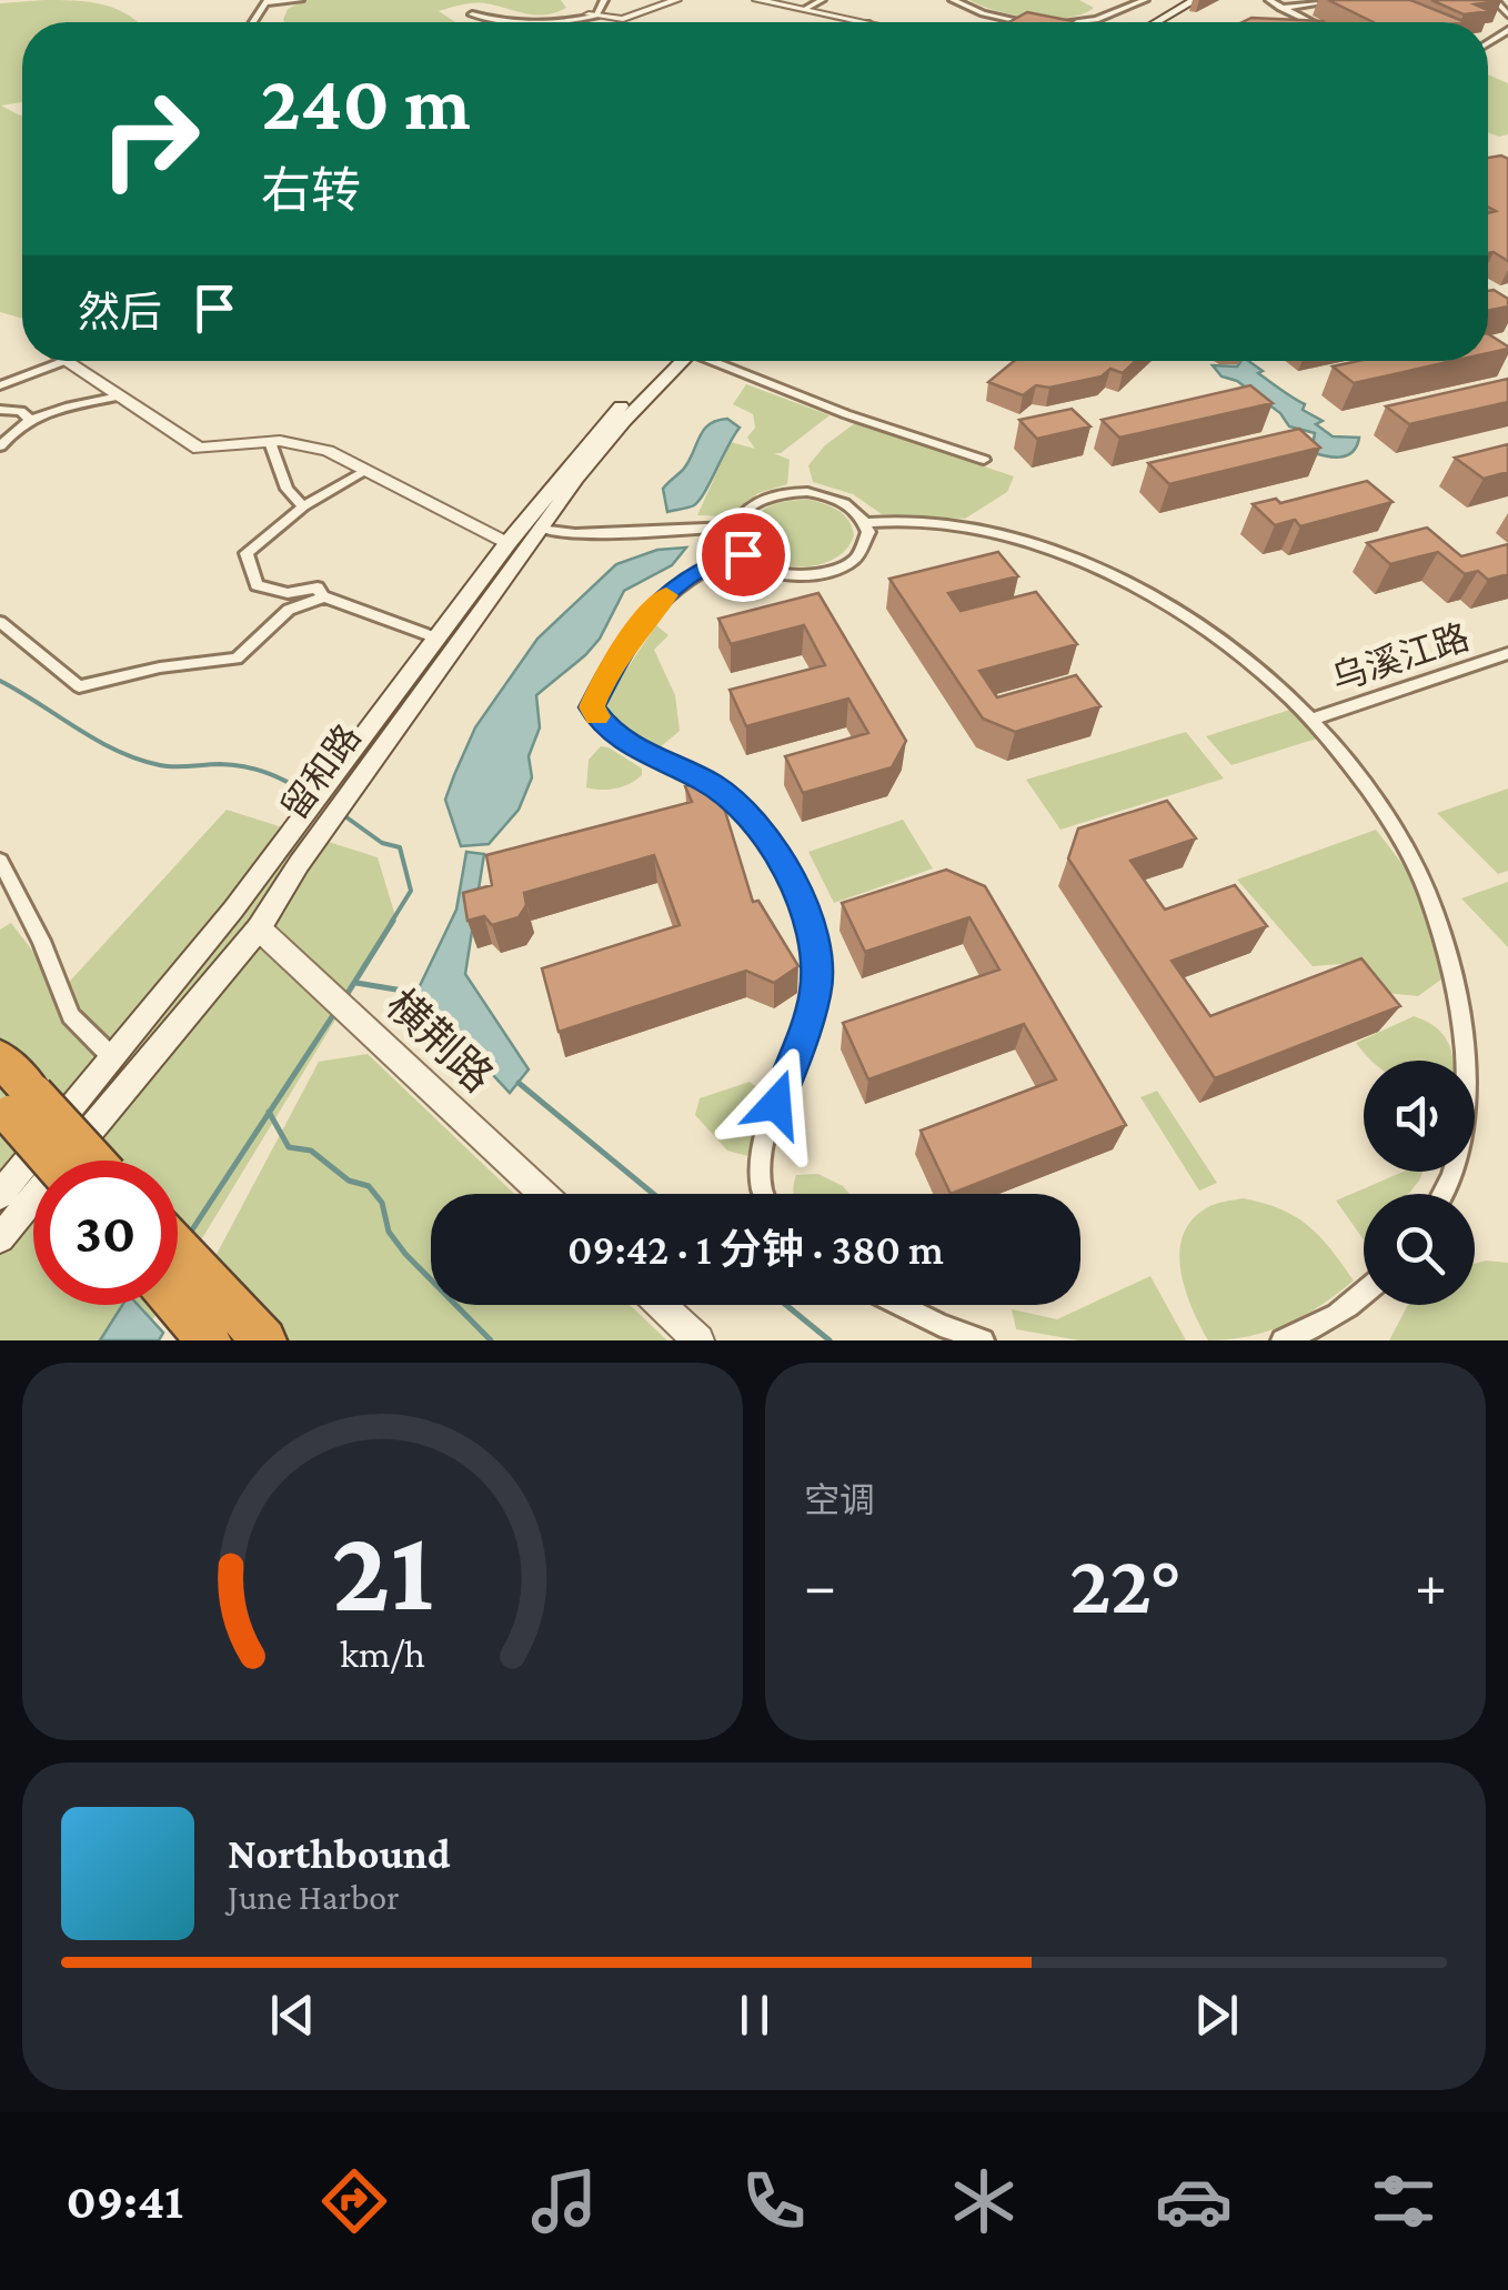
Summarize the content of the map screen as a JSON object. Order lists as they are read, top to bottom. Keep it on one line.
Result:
{"streets":{"main road":["留和路","横荆路"],"street":["乌溪江路"]},"crossings":[["留和路","横荆路"]],"page":{"turn":["240 m","右转"],"then":"然后","limit":"30","trip":"09:42 · 1 分钟 · 380 m","tile":"空调","heat":["−","22°","+"],"song":["Northbound","June Harbor"],"tabs":"09:41","gauge":["21","km/h"]}}
